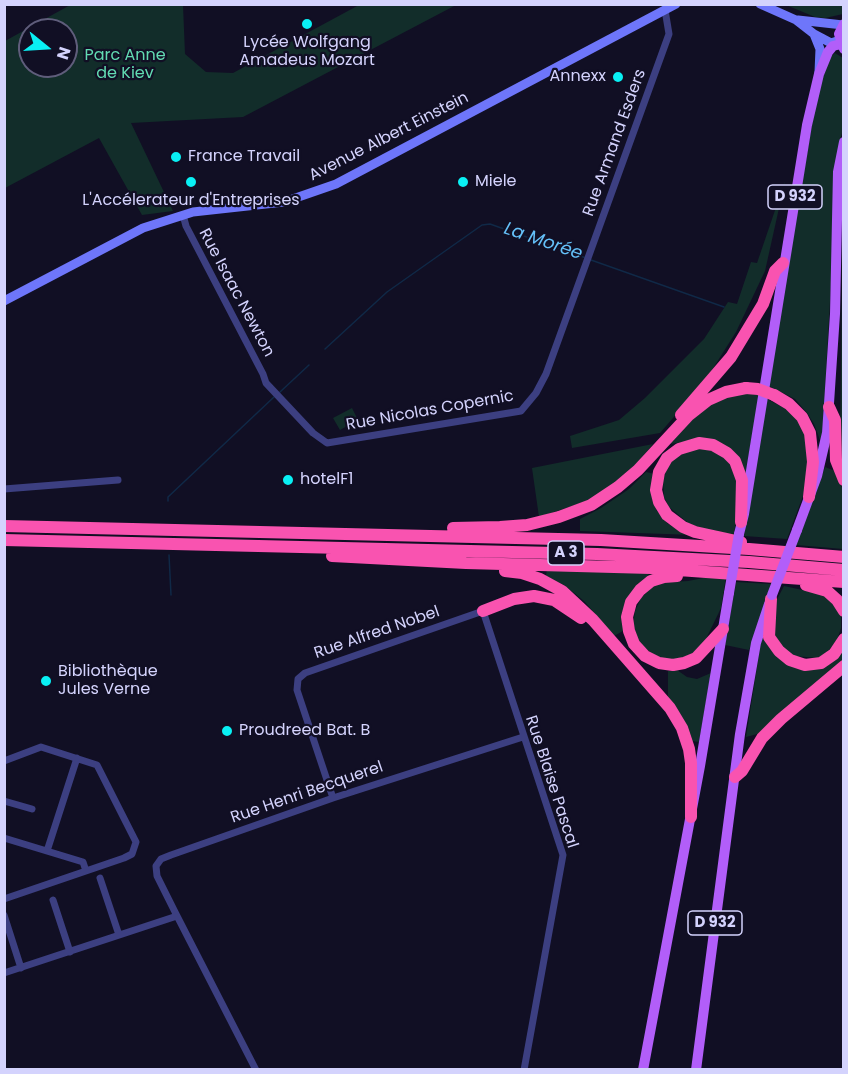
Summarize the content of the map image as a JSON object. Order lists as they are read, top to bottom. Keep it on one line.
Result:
{"streets":{"highway":["A 3"],"main road":["D 932"],"street":["Avenue Albert Einstein","Rue Armand Esders","Rue Isaac Newton","Rue Nicolas Copernic","Rue Alfred Nobel","Rue Blaise Pascal","Rue Henri Becquerel"]},"crossings":[["Avenue Albert Einstein","Rue Armand Esders"],["Avenue Albert Einstein","Rue Isaac Newton"],["Rue Armand Esders","Rue Nicolas Copernic"],["Rue Isaac Newton","Rue Nicolas Copernic"],["Rue Alfred Nobel","Rue Blaise Pascal"],["Rue Alfred Nobel","Rue Henri Becquerel"],["Rue Blaise Pascal","Rue Henri Becquerel"]],"water":["La Morée"],"parks":["Parc Anne de Kiev"],"places":["Lycée Wolfgang Amadeus Mozart","Annexx","France Travail","L'Accélerateur d'Entreprises","Miele","hotelF1","Bibliothèque Jules Verne","Proudreed Bat. B"],"north":"right"}
